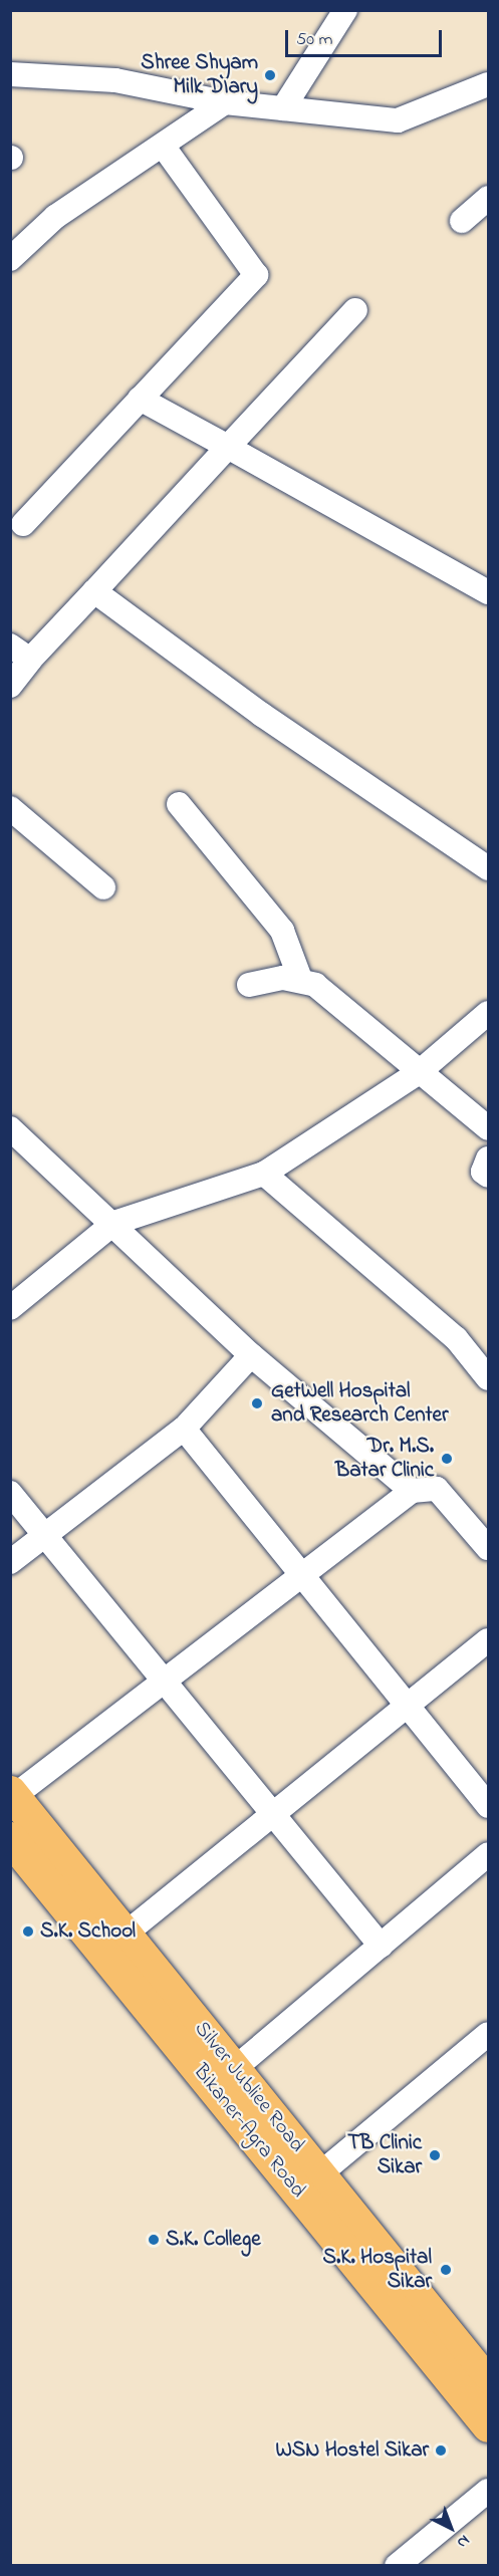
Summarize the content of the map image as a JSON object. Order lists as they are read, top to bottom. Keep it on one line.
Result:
{"streets":{"main road":["Silver Jubliee Road","Bikaner-Agra Road"]},"crossings":[["Silver Jubliee Road","Bikaner-Agra Road"]],"places":["Shree Shyam Milk DIary","GetWell Hospital and Research Center","Dr. M.S. Batar Clinic","S.K. School","TB Clinic Sikar","S.K. College","S.K. Hospital Sikar","WSN Hostel Sikar"],"scale_bar":"50 m","north":"bottom right"}
